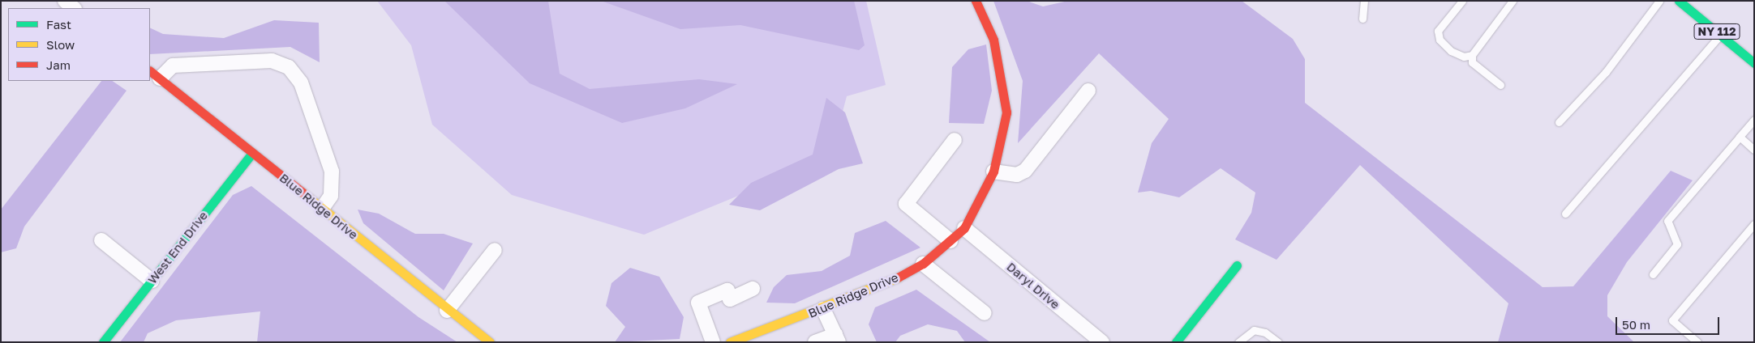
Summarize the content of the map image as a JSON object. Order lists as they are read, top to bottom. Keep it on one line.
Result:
{"streets":{"street":["NY 112","Blue Ridge Drive","West End Drive","Daryl Drive"]},"crossings":[["Blue Ridge Drive","West End Drive"],["Blue Ridge Drive","Daryl Drive"]],"legend":["Fast","Slow","Jam"],"scale_bar":"50 m"}
